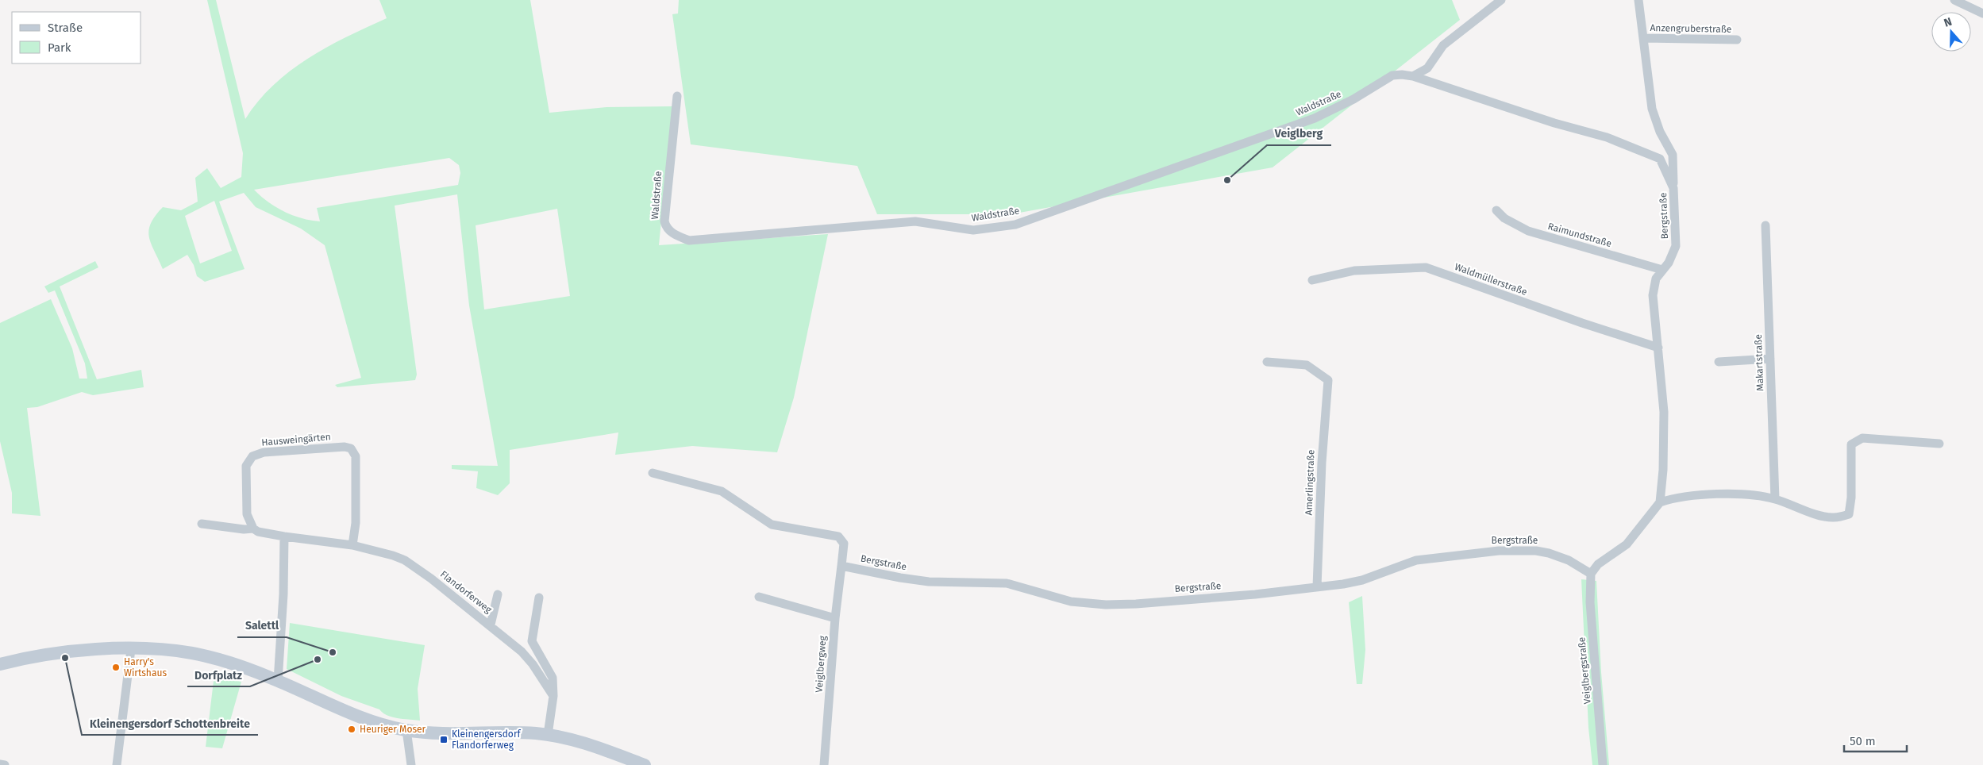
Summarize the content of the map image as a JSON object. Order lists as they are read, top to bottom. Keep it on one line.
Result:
{"streets":{"street":["Anzengruberstraße","Waldstraße","Bergstraße","Raimundstraße","Waldmüllerstraße","Makartstraße","Hausweingärten","Amerlingstraße","Flandorferweg","Veiglbergweg","Veiglbergstraße"]},"crossings":[["Anzengruberstraße","Bergstraße"],["Waldstraße","Bergstraße"],["Bergstraße","Raimundstraße"],["Bergstraße","Waldmüllerstraße"],["Bergstraße","Amerlingstraße"],["Bergstraße","Veiglbergweg"],["Bergstraße","Veiglbergstraße"],["Hausweingärten","Flandorferweg"]],"places":{"other":["Veiglberg","Salettl","Kleinengersdorf Schottenbreite","Dorfplatz","Harry's Wirtshaus","Heuriger Moser"],"transit":["Kleinengersdorf Flandorferweg"]},"legend":["Straße","Park"],"scale_bar":"50 m","north":"top"}
